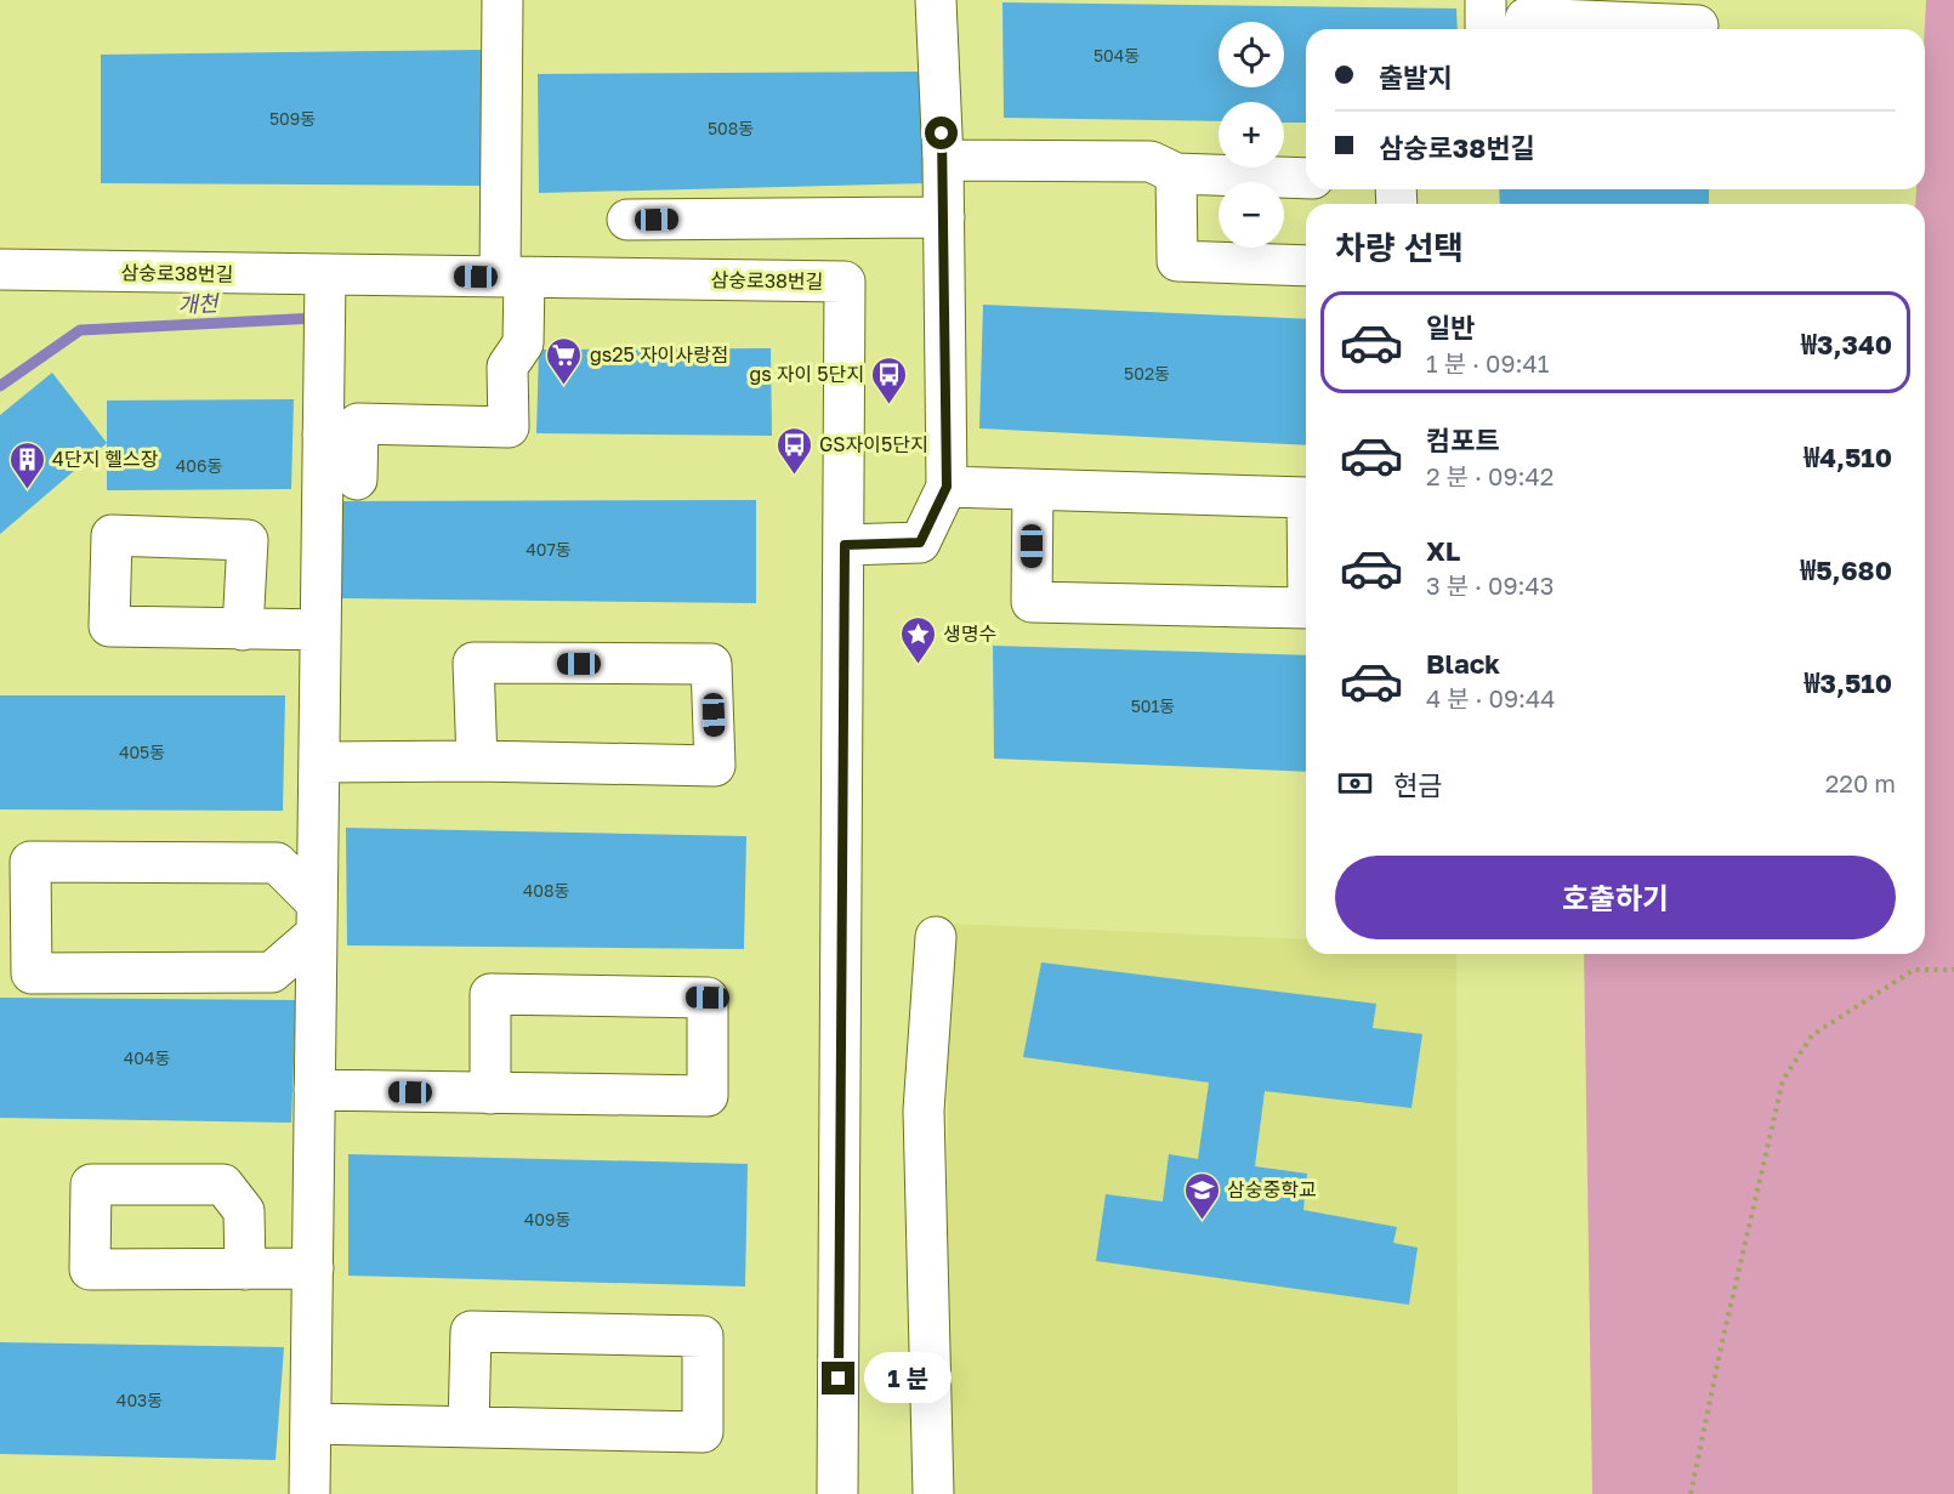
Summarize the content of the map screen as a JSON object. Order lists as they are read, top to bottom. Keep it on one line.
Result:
{"streets":{"street":["삼숭로38번길"]},"water":["개천"],"places":{"supermarket":["gs25 자이사랑점"],"bus stop":["gs 자이 5단지","GS자이5단지"],"building":["4단지 헬스장"],"place":["생명수"],"school or university":["삼숭중학교"]},"house_numbers":["504동","509동","508동","502동","406동","407동","501동","405동","408동","404동","409동","403동"],"page":{"map_buttons":["+","−"],"banner":["출발지","삼숭로38번길"],"heading":"차량 선택","list":[{"name":"일반","note":"1 분 · 09:41","value":"₩3,340"},{"name":"컴포트","note":"2 분 · 09:42","value":"₩4,510"},{"name":"XL","note":"3 분 · 09:43","value":"₩5,680"},{"name":"Black","note":"4 분 · 09:44","value":"₩3,510"}],"pay":["현금","220 m"],"buttons":"호출하기","bubble":"1 분"}}
